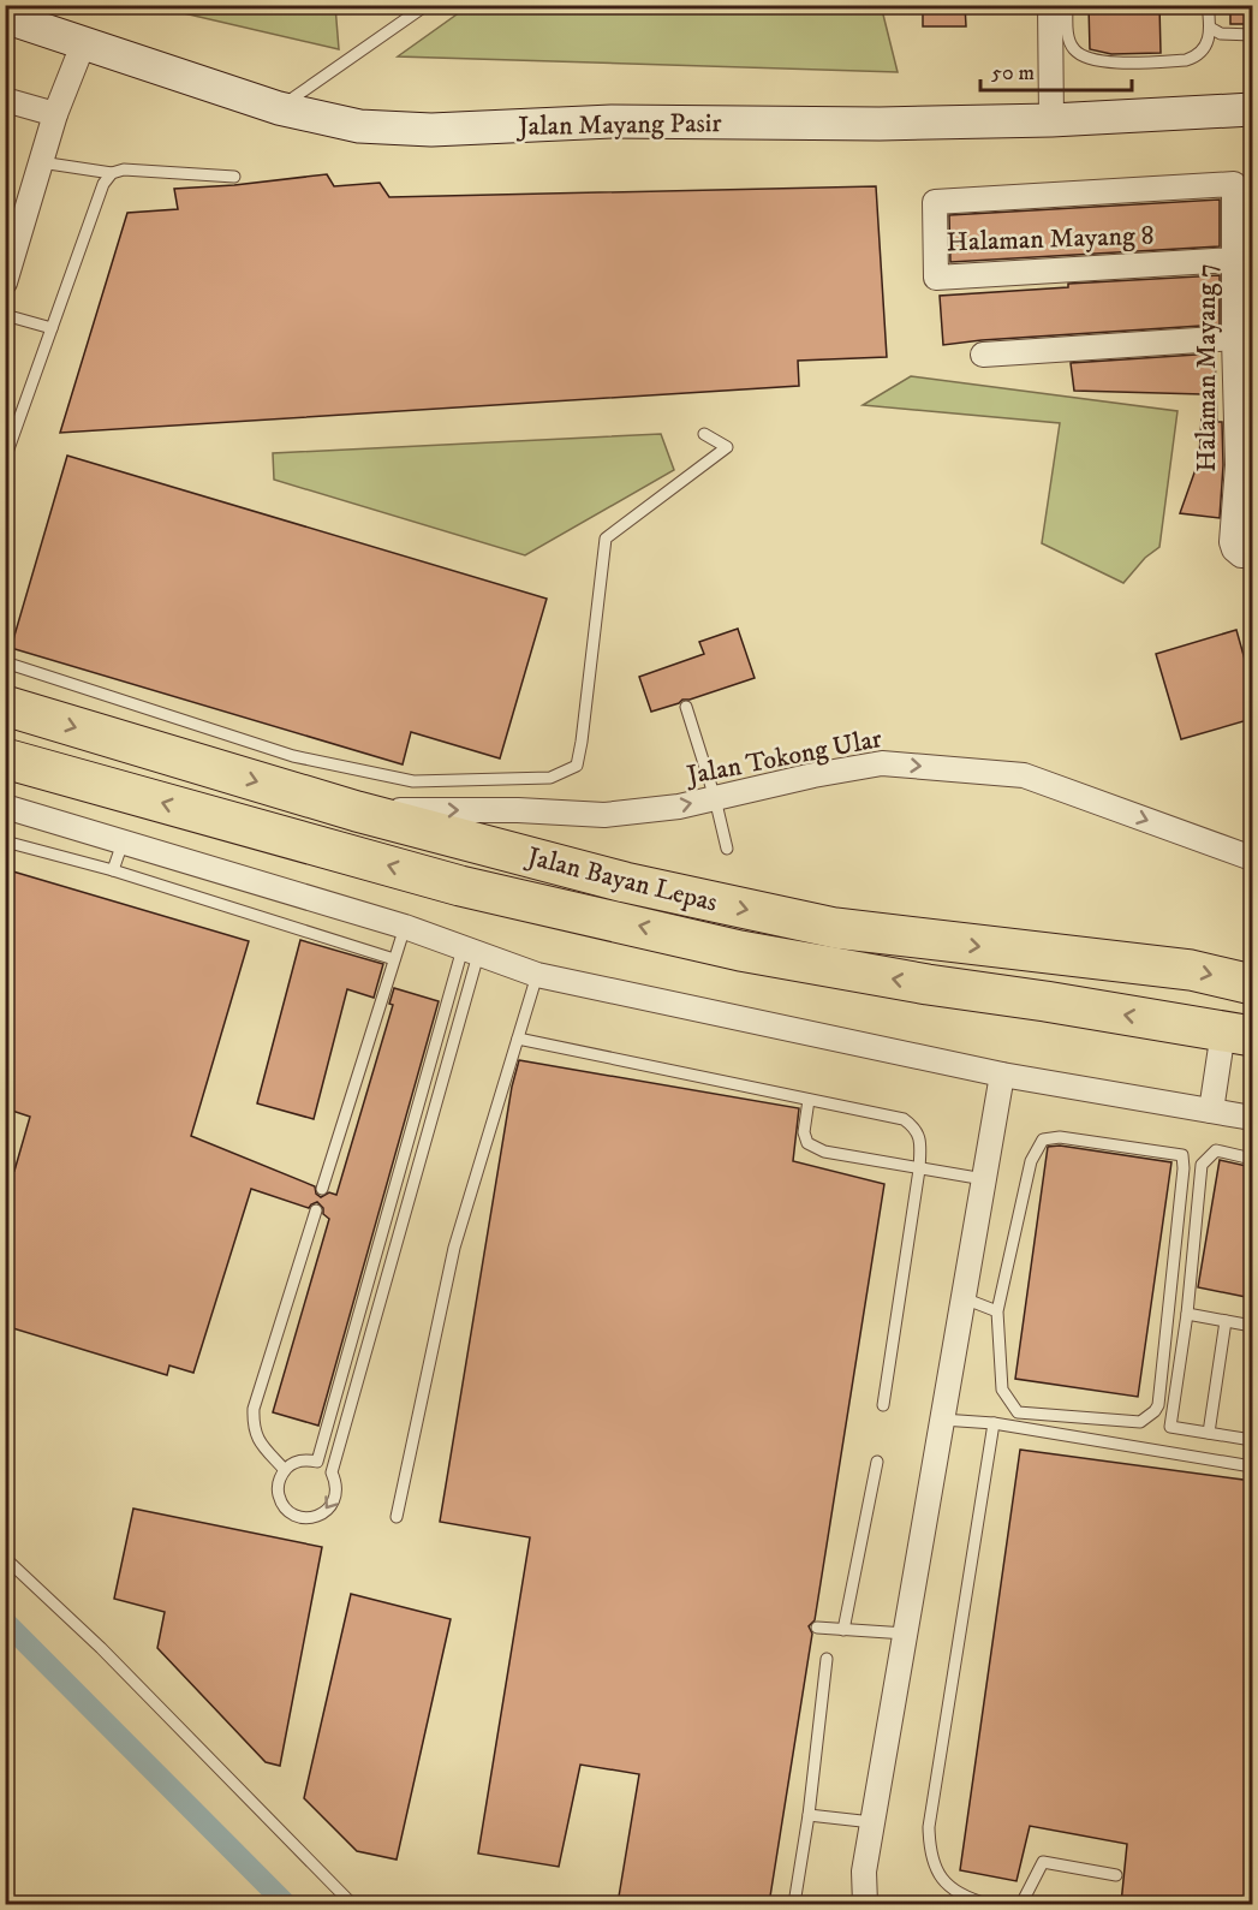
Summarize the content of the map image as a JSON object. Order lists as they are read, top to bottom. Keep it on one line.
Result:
{"streets":{"highway":["Jalan Bayan Lepas"],"street":["Jalan Mayang Pasir","Halaman Mayang 8","Halaman Mayang 7","Jalan Tokong Ular"]},"crossings":[["Halaman Mayang 8","Halaman Mayang 7"],["Jalan Tokong Ular","Jalan Bayan Lepas"]],"scale_bar":"50 m"}
